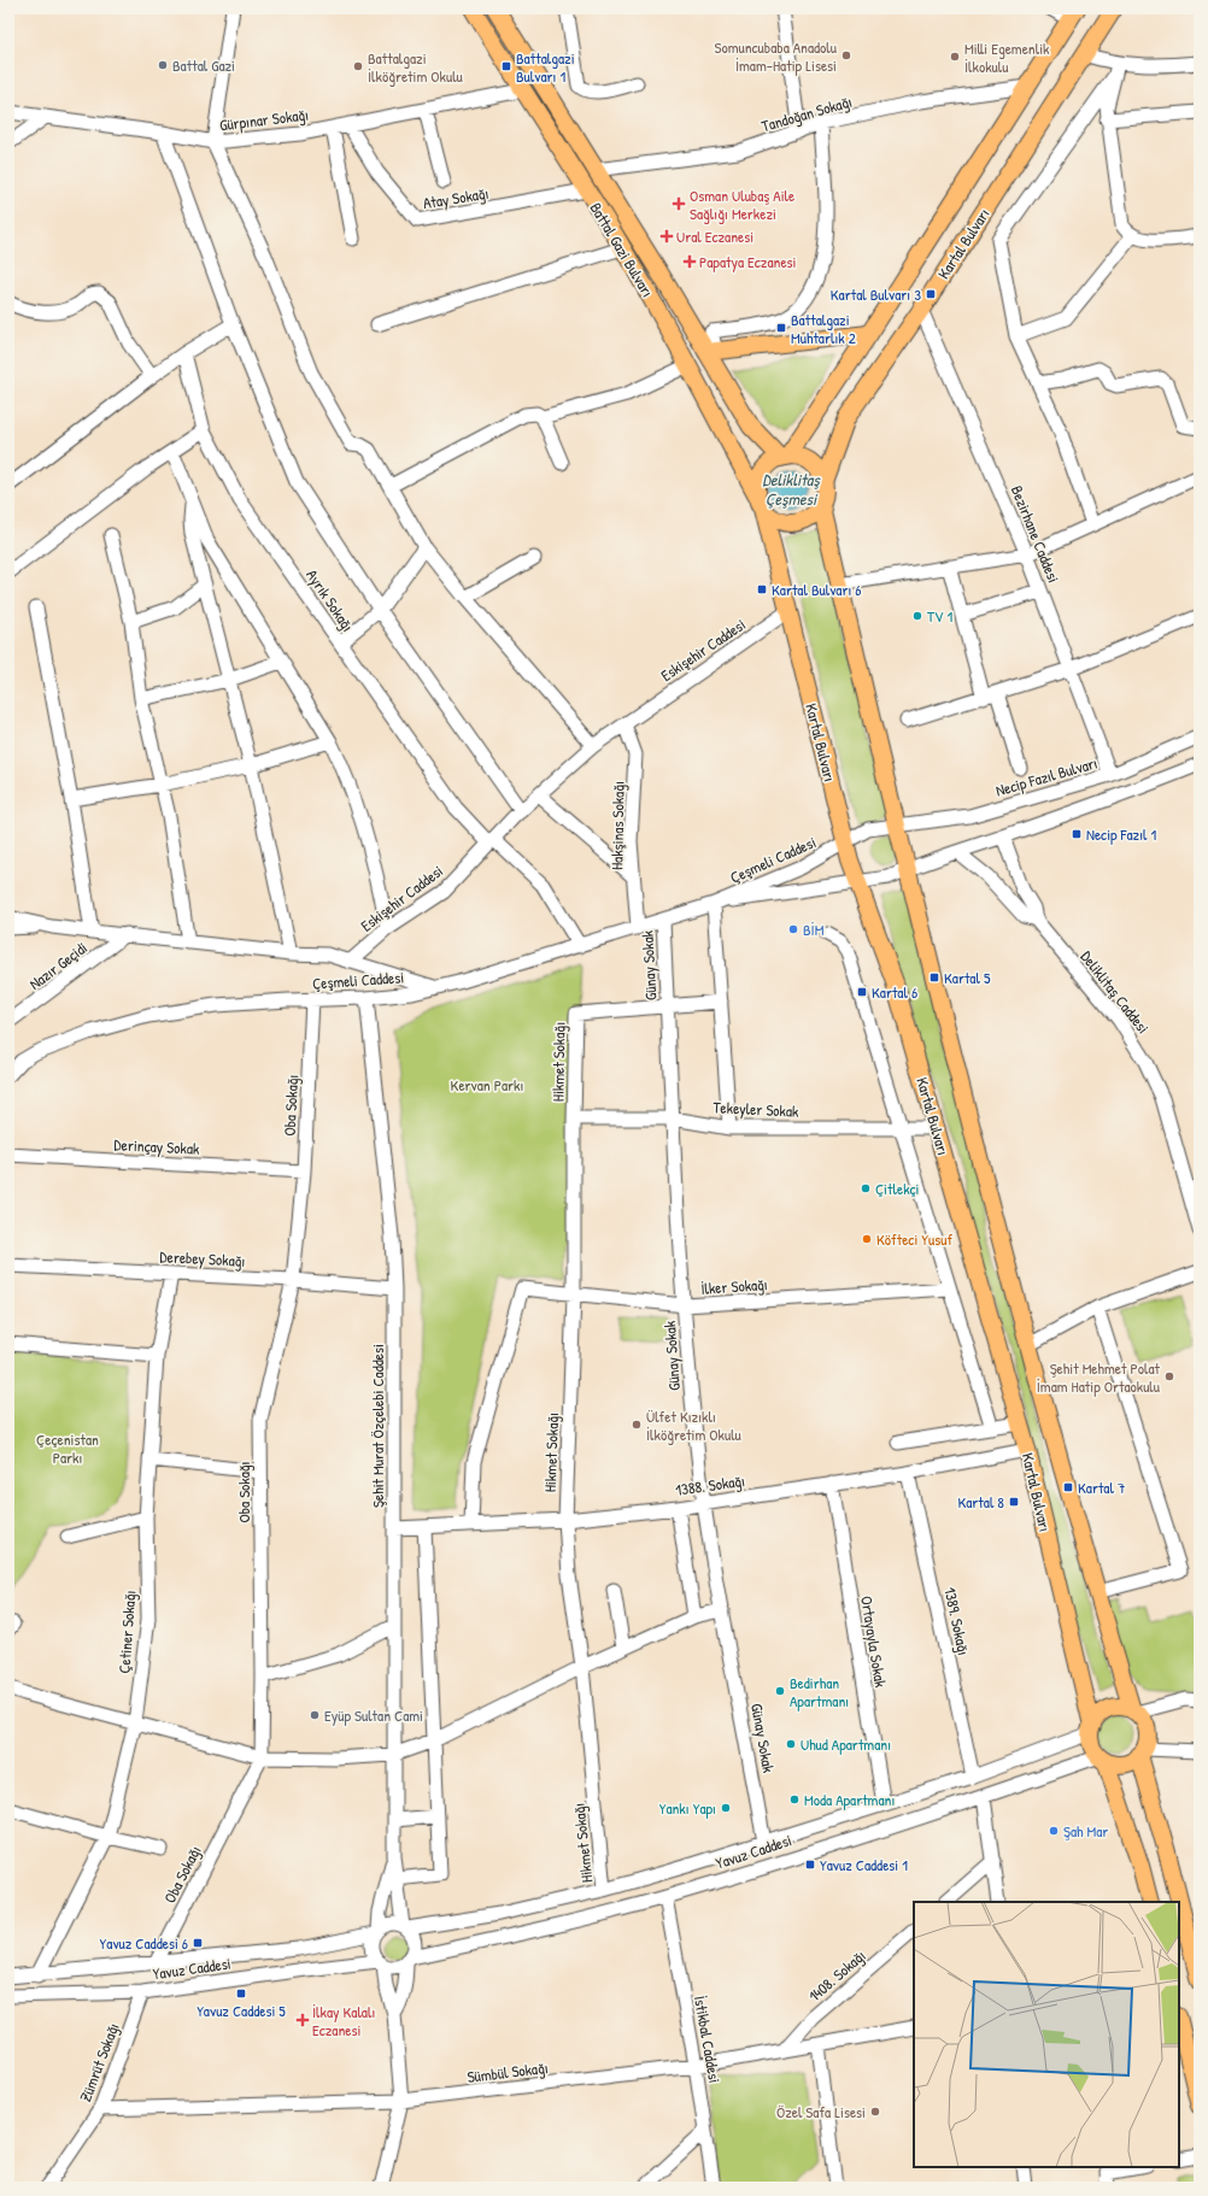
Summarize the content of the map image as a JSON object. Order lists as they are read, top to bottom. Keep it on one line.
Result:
{"streets":{"main road":["Kartal Bulvarı","Battal Gazi Bulvarı"],"street":["Tandoğan Sokağı","Gürpınar Sokağı","Atay Sokağı","Bezirhane Caddesi","Ayrık Sokağı","Eskişehir Caddesi","Necip Fazıl Bulvarı","Hakşinas Sokağı","Çeşmeli Caddesi","Nazır Geçidi","Günay Sokak","Deliklitaş Caddesi","Hikmet Sokağı","Oba Sokağı","Tekeyler Sokak","Derinçay Sokak","Derebey Sokağı","İlker Sokağı","Şehit Murat Özçelebi Caddesi","1388. Sokağı","1389. Sokağı","Çetiner Sokağı","Ortayayla Sokak","Yavuz Caddesi","1408. Sokağı","İstikbal Caddesi","Zümrüt Sokağı","Sümbül Sokağı"]},"crossings":[["Tandoğan Sokağı","Kartal Bulvarı"],["Tandoğan Sokağı","Battal Gazi Bulvarı"],["Gürpınar Sokağı","Atay Sokağı"],["Gürpınar Sokağı","Battal Gazi Bulvarı"],["Atay Sokağı","Battal Gazi Bulvarı"],["Kartal Bulvarı","Battal Gazi Bulvarı"],["Kartal Bulvarı","Bezirhane Caddesi"],["Kartal Bulvarı","Eskişehir Caddesi"],["Kartal Bulvarı","Necip Fazıl Bulvarı"],["Kartal Bulvarı","Çeşmeli Caddesi"],["Kartal Bulvarı","Tekeyler Sokak"],["Kartal Bulvarı","1388. Sokağı"],["Kartal Bulvarı","Yavuz Caddesi"],["Bezirhane Caddesi","Necip Fazıl Bulvarı"],["Ayrık Sokağı","Eskişehir Caddesi"],["Ayrık Sokağı","Çeşmeli Caddesi"],["Eskişehir Caddesi","Hakşinas Sokağı"],["Necip Fazıl Bulvarı","Çeşmeli Caddesi"],["Hakşinas Sokağı","Çeşmeli Caddesi"],["Çeşmeli Caddesi","Günay Sokak"],["Çeşmeli Caddesi","Oba Sokağı"],["Çeşmeli Caddesi","Şehit Murat Özçelebi Caddesi"],["Günay Sokak","Hikmet Sokağı"],["Günay Sokak","Tekeyler Sokak"],["Günay Sokak","İlker Sokağı"],["Günay Sokak","1388. Sokağı"],["Günay Sokak","Yavuz Caddesi"],["Hikmet Sokağı","Tekeyler Sokak"],["Hikmet Sokağı","İlker Sokağı"],["Hikmet Sokağı","1388. Sokağı"],["Hikmet Sokağı","Yavuz Caddesi"],["Oba Sokağı","Derinçay Sokak"],["Oba Sokağı","Derebey Sokağı"],["Oba Sokağı","Yavuz Caddesi"],["Derebey Sokağı","Şehit Murat Özçelebi Caddesi"],["Derebey Sokağı","Çetiner Sokağı"],["İlker Sokağı","1388. Sokağı"],["Şehit Murat Özçelebi Caddesi","1388. Sokağı"],["Şehit Murat Özçelebi Caddesi","Yavuz Caddesi"],["1388. Sokağı","1389. Sokağı"],["1388. Sokağı","Ortayayla Sokak"],["1389. Sokağı","Yavuz Caddesi"],["Çetiner Sokağı","Yavuz Caddesi"],["Ortayayla Sokak","Yavuz Caddesi"],["Yavuz Caddesi","İstikbal Caddesi"],["Yavuz Caddesi","Zümrüt Sokağı"],["1408. Sokağı","Sümbül Sokağı"],["İstikbal Caddesi","Sümbül Sokağı"],["Zümrüt Sokağı","Sümbül Sokağı"]],"water":["Deliklitaş Çeşmesi"],"parks":["Kervan Parkı","Çeçenistan Parkı"],"places":{"other":["Somuncubaba Anadolu İmam-Hatip Lisesi","Milli Egemenlik İlkokulu","Battal Gazi","Battalgazi İlköğretim Okulu","TV 1","BİM","Çitlekçi","Köfteci Yusuf","Şehit Mehmet Polat İmam Hatip Ortaokulu","Ülfet Kızıklı İlköğretim Okulu","Bedirhan Apartmanı","Eyüp Sultan Cami","Uhud Apartmanı","Moda Apartmanı","Yankı Yapı","Şah Mar","Özel Safa Lisesi"],"transit":["Battalgazi Bulvarı 1","Kartal Bulvarı 3","Battalgazi Muhtarlık 2","Kartal Bulvarı 6","Necip Fazıl 1","Kartal 5","Kartal 6","Kartal 7","Kartal 8","Yavuz Caddesi 1","Yavuz Caddesi 6","Yavuz Caddesi 5"],"health":["Osman Ulubaş Aile Sağlığı Merkezi","Ural Eczanesi","Papatya Eczanesi","İlkay Kalalı Eczanesi"]}}
